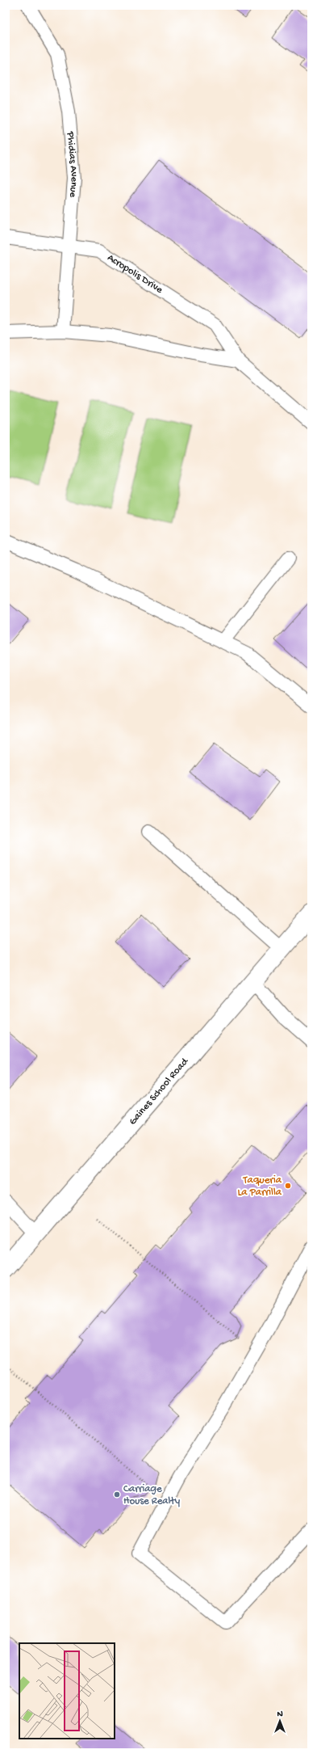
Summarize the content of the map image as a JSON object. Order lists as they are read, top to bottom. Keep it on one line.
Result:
{"streets":{"main road":["Gaines School Road"],"lane":["Phidias Avenue","Acropolis Drive"]},"crossings":[["Phidias Avenue","Acropolis Drive"]],"places":["Taqueria La Parrilla","Carriage House Realty"],"north":"top"}
